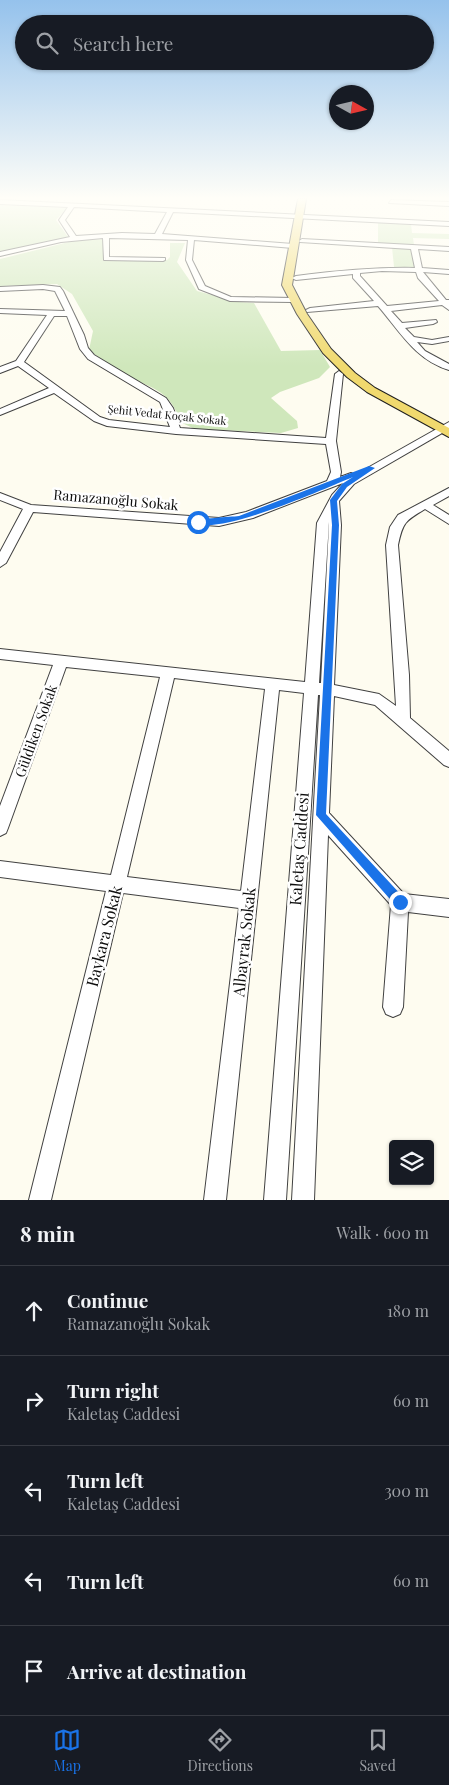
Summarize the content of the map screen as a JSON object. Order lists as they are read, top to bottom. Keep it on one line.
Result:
{"streets":{"street":["Şehit Vedat Koçak Sokak","Ramazanoğlu Sokak","Güldiken Sokak","Kaletaş Caddesi","Baykara Sokak","Albayrak Sokak"]},"crossings":[["Ramazanoğlu Sokak","Kaletaş Caddesi"]],"north":"right","page":{"search":"Search here","heading":["8 min","Walk · 600 m"],"list":[["Continue","Ramazanoğlu Sokak","180 m"],["Turn right","Kaletaş Caddesi","60 m"],["Turn left","Kaletaş Caddesi","300 m"],["Turn left","60 m"],"Arrive at destination"],"nav":["Map","Directions","Saved"]}}
